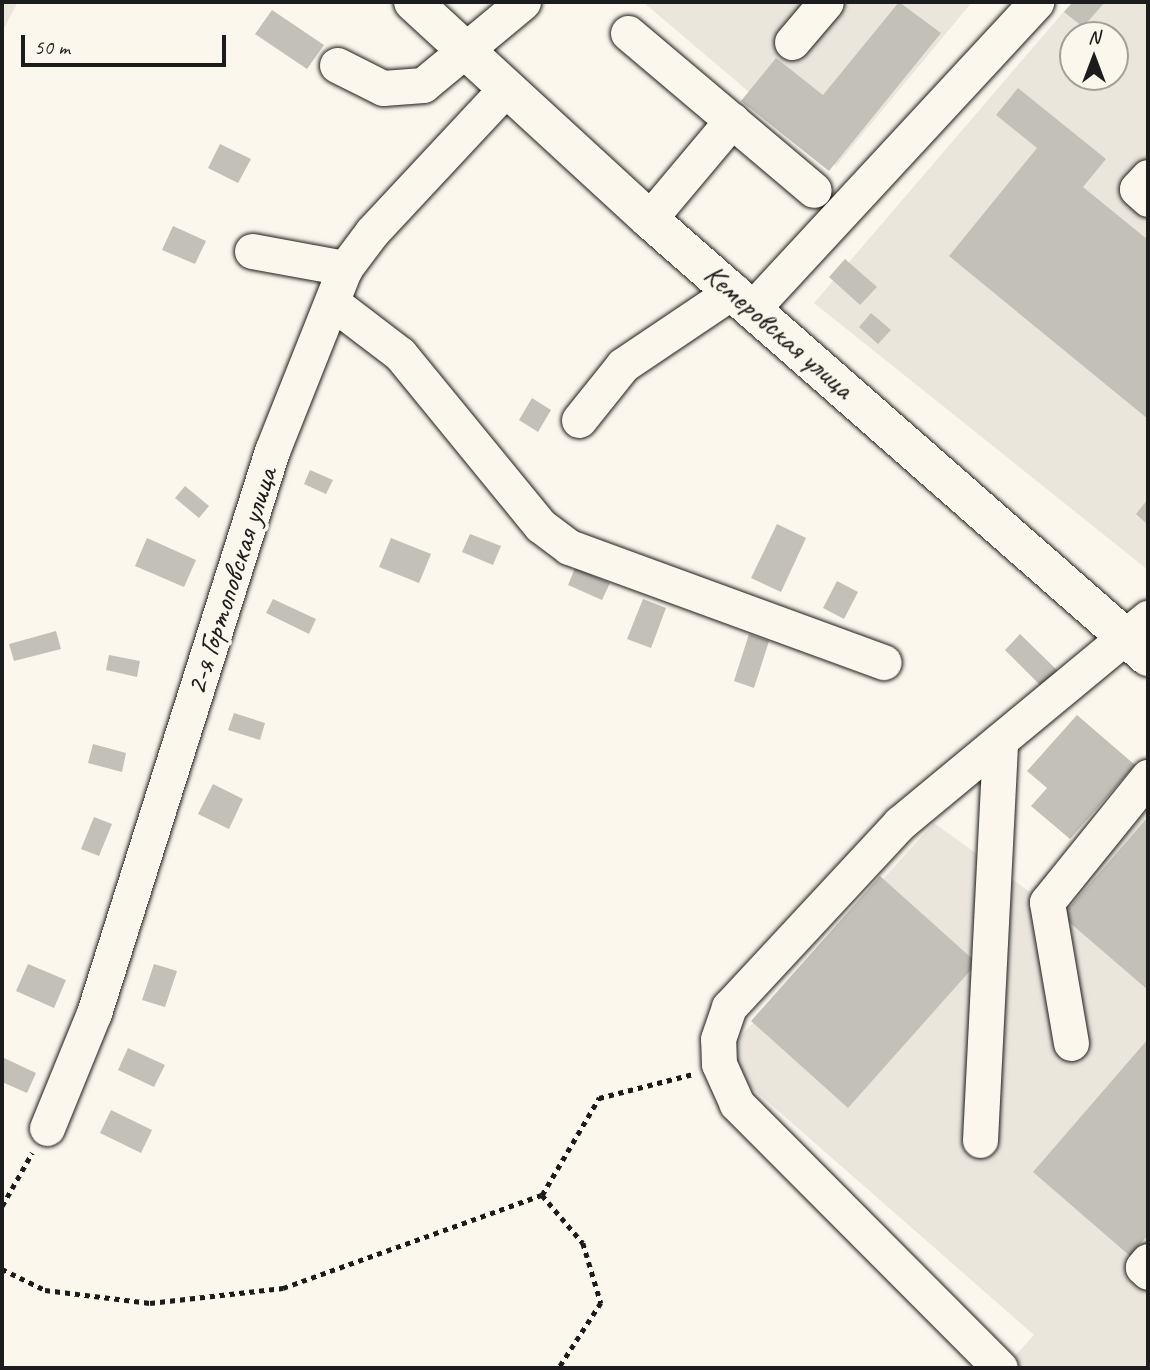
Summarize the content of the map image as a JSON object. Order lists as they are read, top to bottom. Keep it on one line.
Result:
{"streets":{"main road":["Кемеровская улица"],"street":["2-я Гортоповская улица"]},"crossings":[["Кемеровская улица","2-я Гортоповская улица"]],"scale_bar":"50 m","north":"top"}
